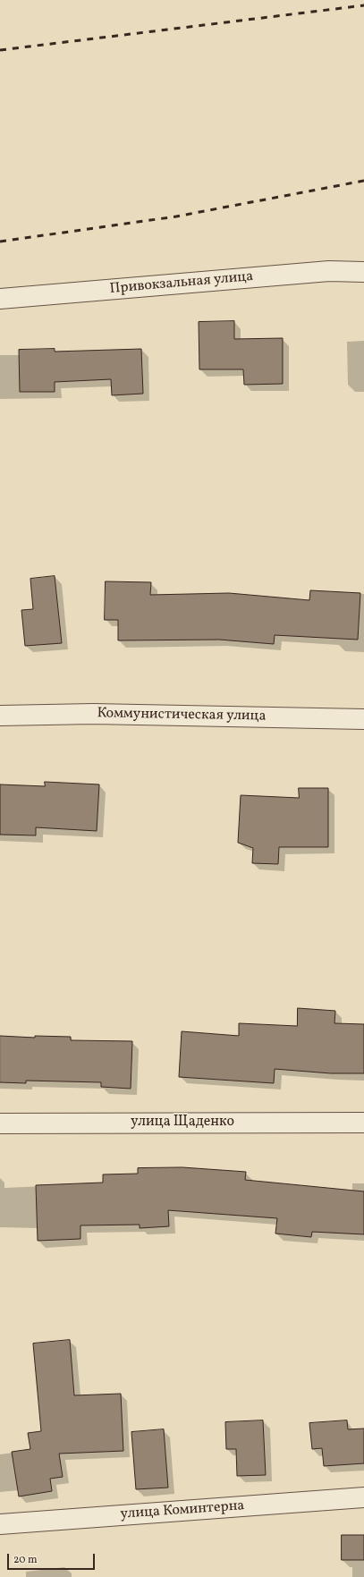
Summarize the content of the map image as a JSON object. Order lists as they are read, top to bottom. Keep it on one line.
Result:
{"streets":{"street":["Привокзальная улица","Коммунистическая улица","улица Щаденко","улица Коминтерна"]},"scale_bar":"20 m"}
